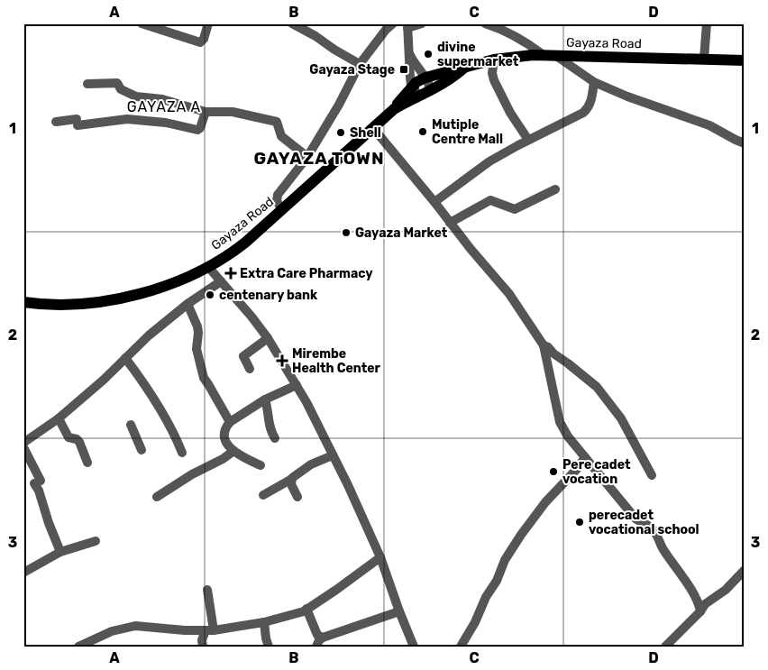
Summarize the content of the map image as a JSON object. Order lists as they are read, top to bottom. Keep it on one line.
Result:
{"streets":{"main road":["Gayaza Road"]},"districts":["GAYAZA A","GAYAZA TOWN"],"places":{"other":["divine supermarket","Mutiple Centre Mall","Shell","Gayaza Market","centenary bank","Pere cadet vocation","perecadet vocational school"],"transit":["Gayaza Stage"],"health":["Extra Care Pharmacy","Mirembe Health Center"]},"grid":{"columns":["A","B","C","D"],"rows":["1","2","3"]}}
